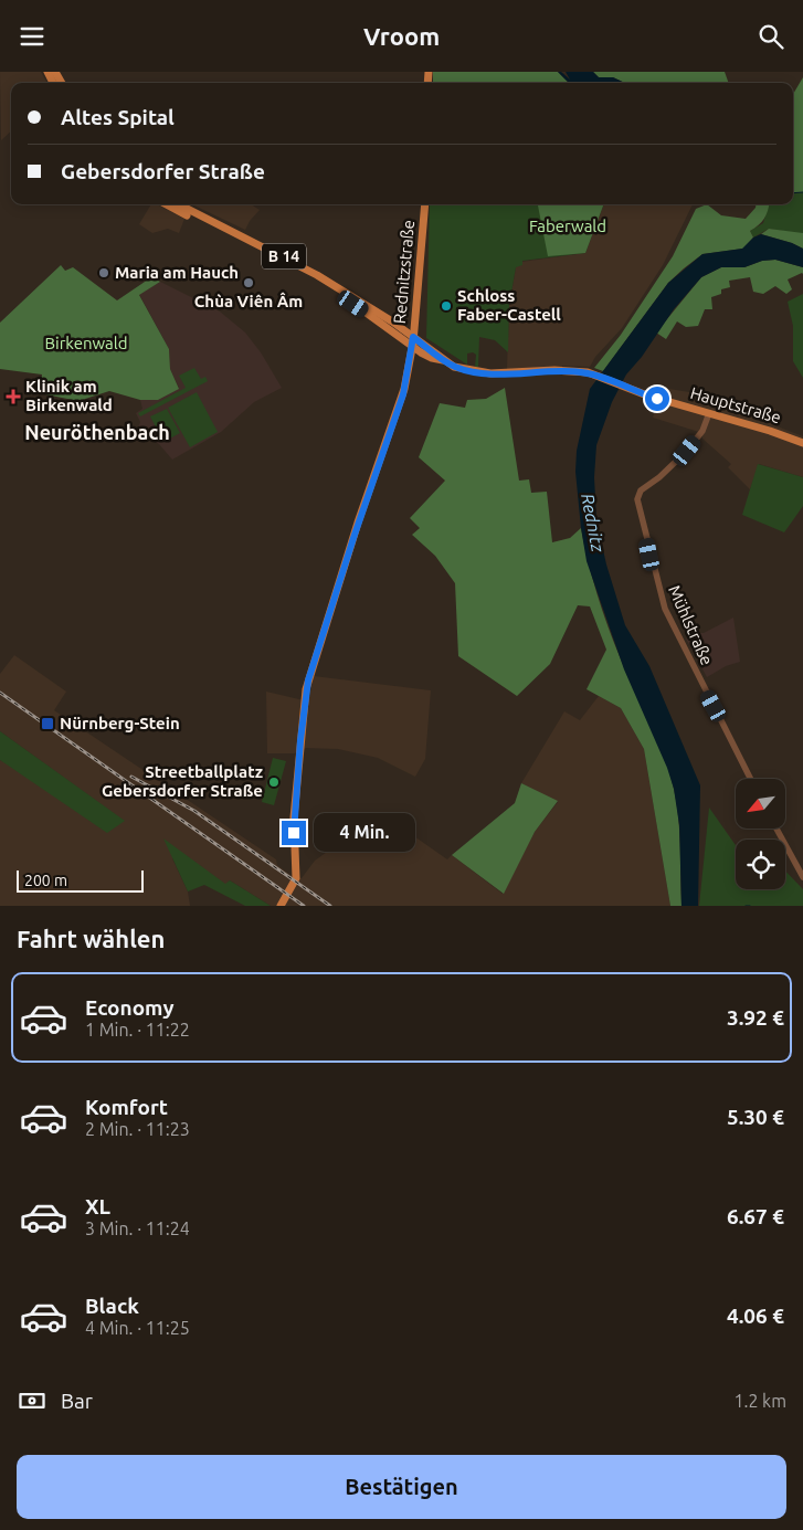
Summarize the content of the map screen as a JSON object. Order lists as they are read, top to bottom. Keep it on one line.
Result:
{"streets":{"main road":["B 14","Rednitzstraße","Hauptstraße"],"street":["Mühlstraße"]},"crossings":[["B 14","Rednitzstraße"],["B 14","Hauptstraße"],["Rednitzstraße","Hauptstraße"],["Hauptstraße","Mühlstraße"]],"districts":["Neuröthenbach"],"water":["Rednitz"],"parks":["Faberwald","Birkenwald"],"places":{"other":["Maria am Hauch","Chùa Viên Âm","Schloss Faber-Castell","Streetballplatz Gebersdorfer Straße"],"health":["Klinik am Birkenwald"],"transit":["Nürnberg-Stein"]},"scale_bar":"200 m","north":"bottom left","page":{"header":"Vroom","banner":["Altes Spital","Gebersdorfer Straße"],"bubble":"4 Min.","scale":"200 m","heading":"Fahrt wählen","list":[{"name":"Economy","note":"1 Min. · 11:22","value":"3.92 €"},{"name":"Komfort","note":"2 Min. · 11:23","value":"5.30 €"},{"name":"XL","note":"3 Min. · 11:24","value":"6.67 €"},{"name":"Black","note":"4 Min. · 11:25","value":"4.06 €"}],"pay":["Bar","1.2 km"],"buttons":"Bestätigen"}}
